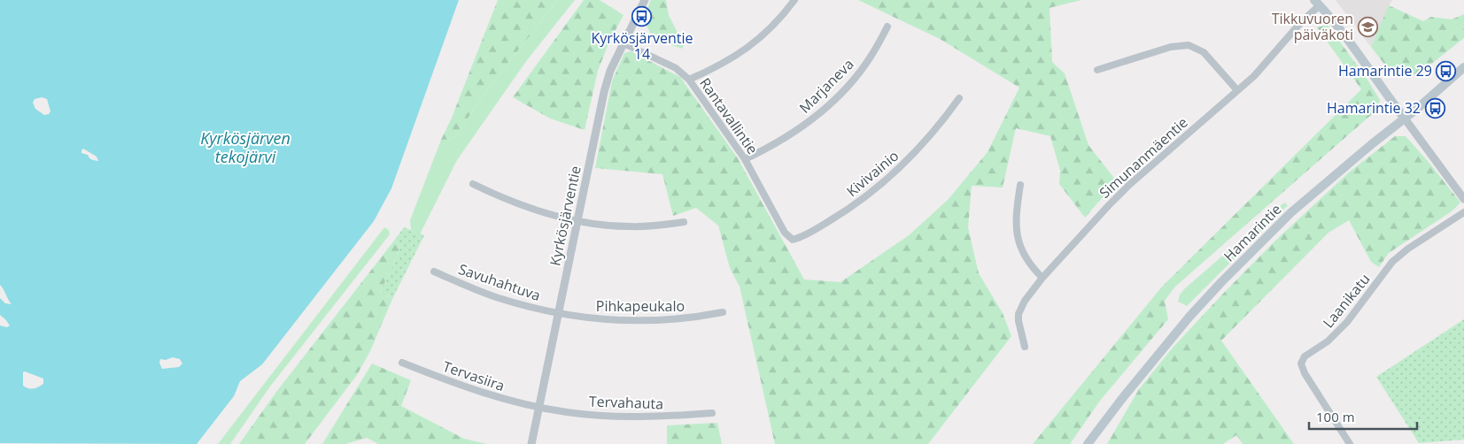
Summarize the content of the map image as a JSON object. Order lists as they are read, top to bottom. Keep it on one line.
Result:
{"streets":{"main road":["Hamarintie"],"street":["Marjaneva","Rantavallintie","Simunanmäentie","Kivivainio","Kyrkösjärventie","Savuhahtuva","Laanikatu","Pihkapeukalo","Tervasiira","Tervahauta"]},"crossings":[["Marjaneva","Rantavallintie"],["Rantavallintie","Kivivainio"],["Rantavallintie","Kyrkösjärventie"],["Kyrkösjärventie","Savuhahtuva"],["Kyrkösjärventie","Pihkapeukalo"],["Kyrkösjärventie","Tervasiira"],["Kyrkösjärventie","Tervahauta"],["Savuhahtuva","Pihkapeukalo"],["Tervasiira","Tervahauta"]],"water":["Kyrkösjärven tekojärvi"],"places":{"bus stop":["Kyrkösjärventie 14","Hamarintie 29","Hamarintie 32"],"school or university":["Tikkuvuoren päiväkoti"]},"scale_bar":"100 m"}
